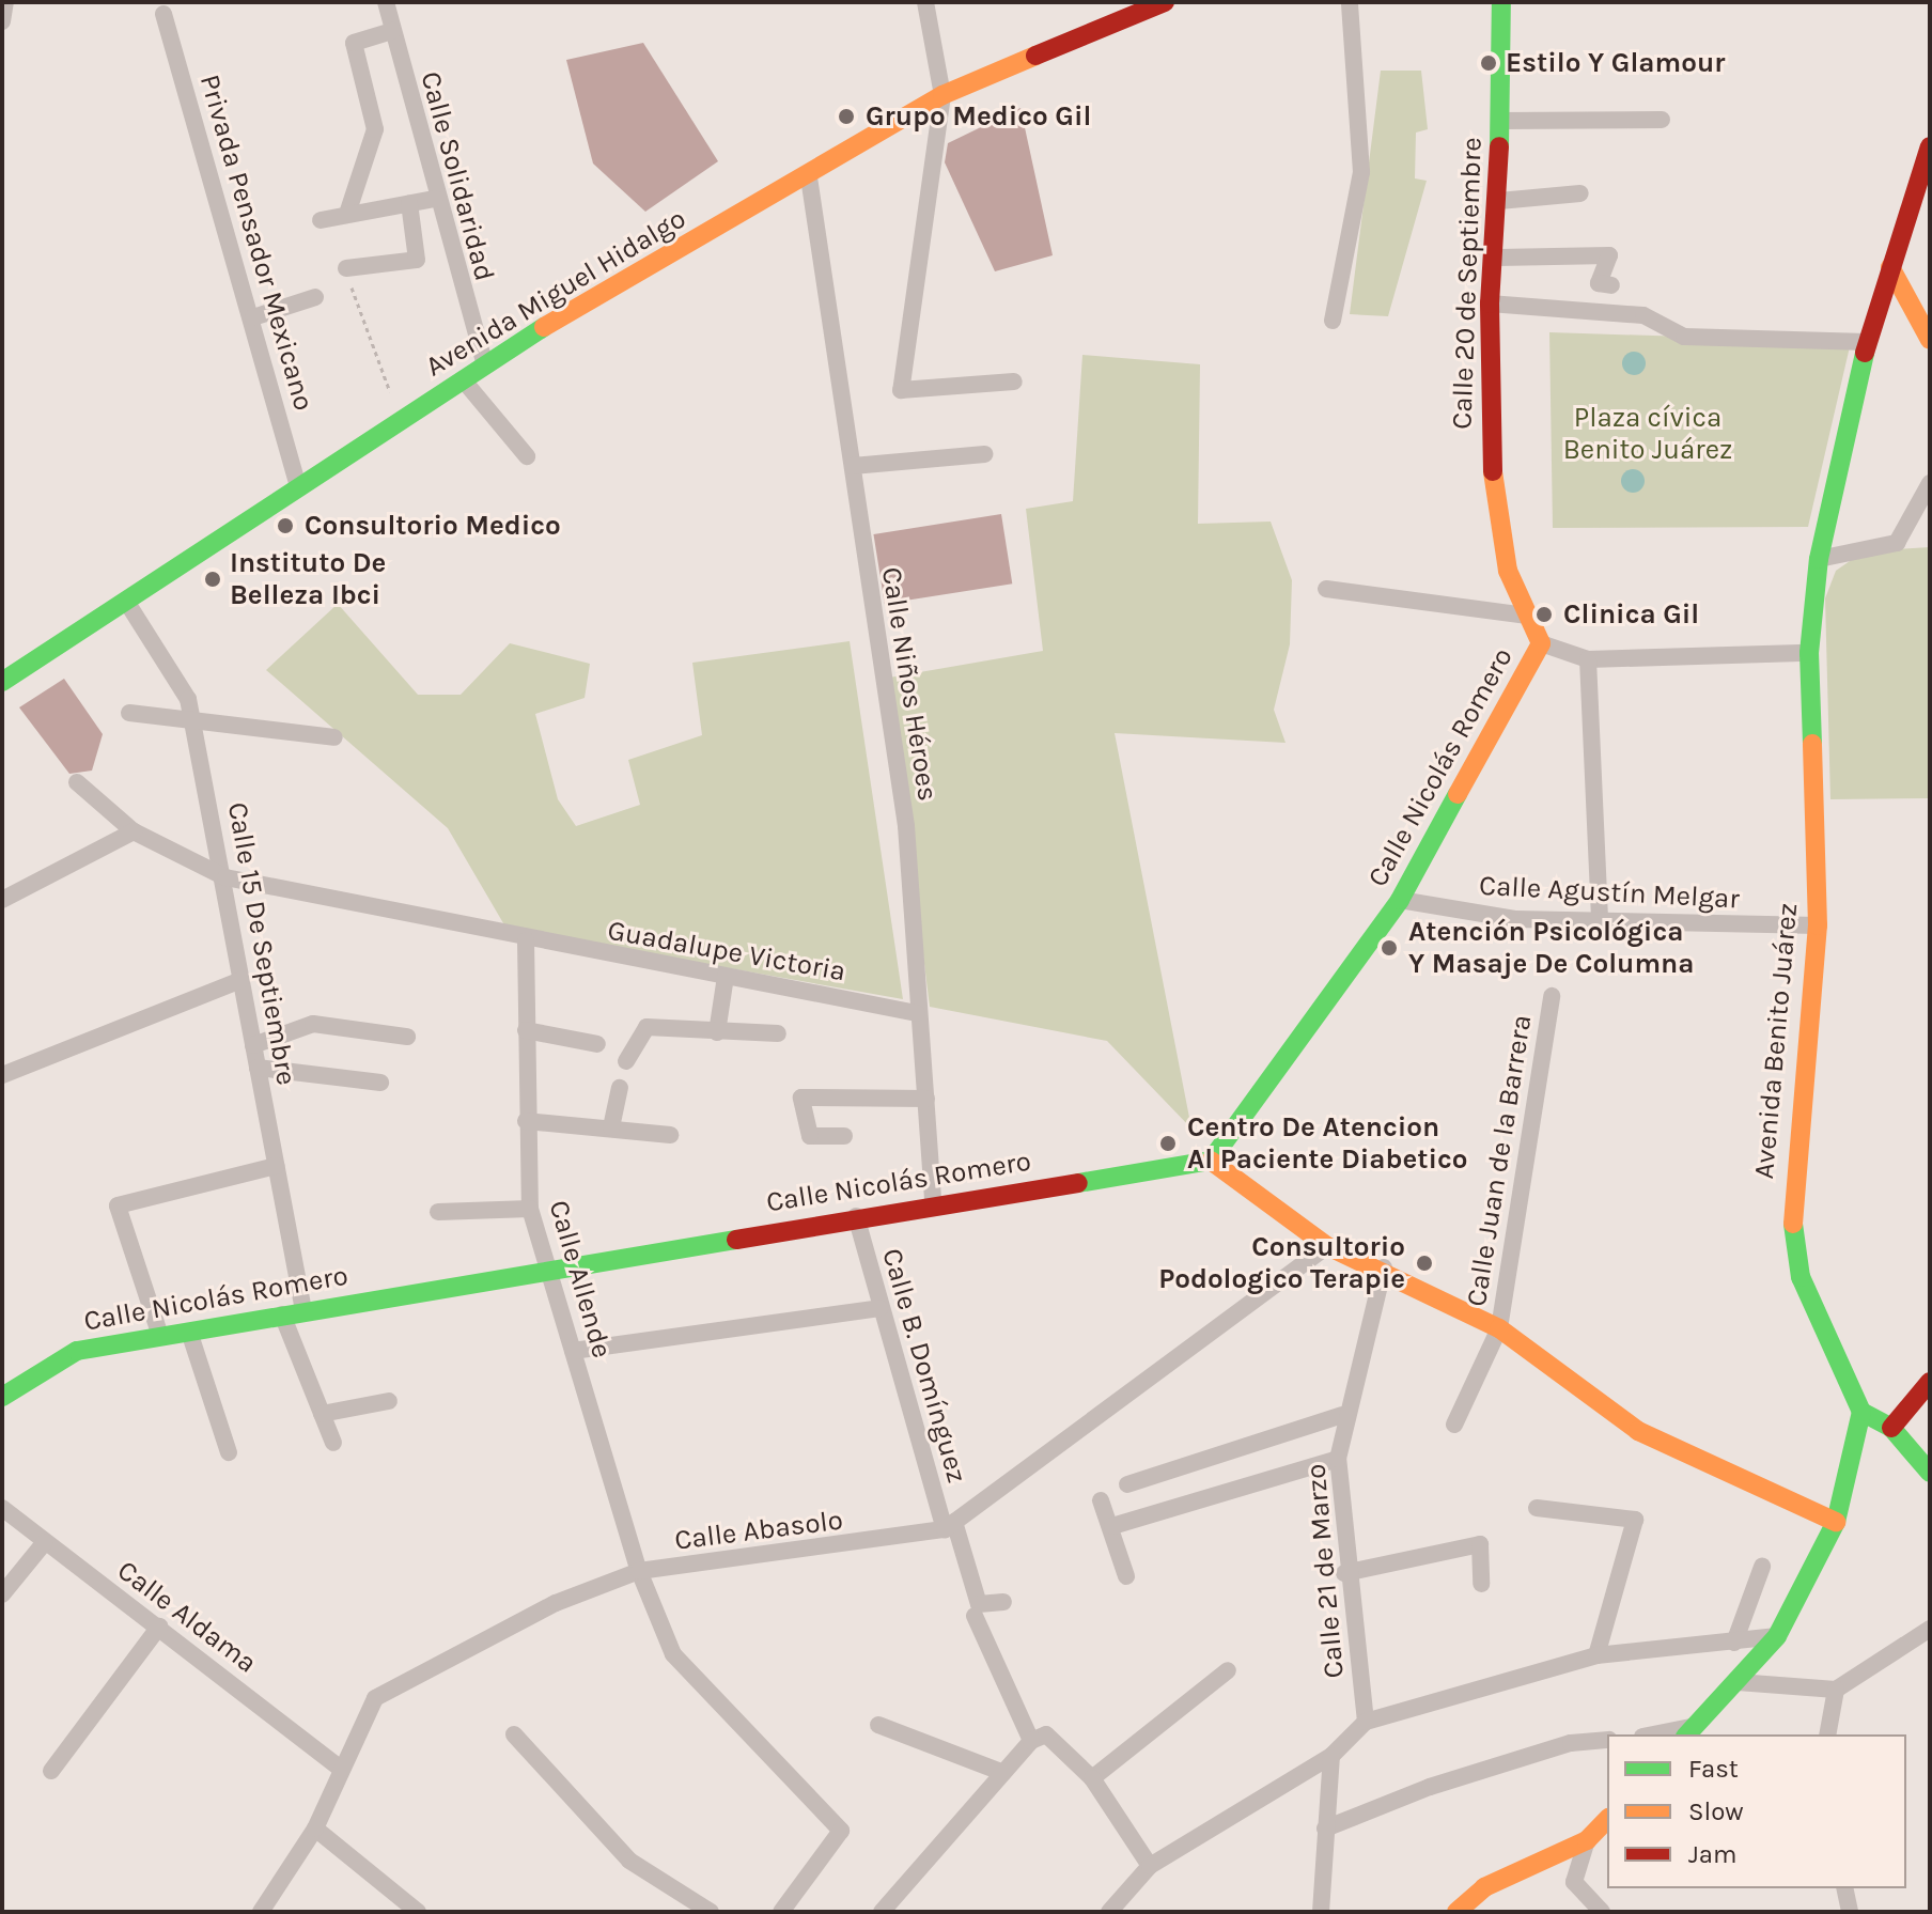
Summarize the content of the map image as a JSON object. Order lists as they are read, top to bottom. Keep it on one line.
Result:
{"streets":{"main road":["Calle 20 de Septiembre","Avenida Miguel Hidalgo","Calle Nicolás Romero","Avenida Benito Juárez"],"street":["Calle Solidaridad","Privada Pensador Mexicano","Calle Niños Héroes","Calle Agustín Melgar","Calle 15 De Septiembre","Guadalupe Victoria","Calle Juan de la Barrera","Calle Allende","Calle B. Domínguez","Calle Abasolo","Calle 21 de Marzo","Calle Aldama"]},"crossings":[["Calle Solidaridad","Avenida Miguel Hidalgo"],["Privada Pensador Mexicano","Avenida Miguel Hidalgo"],["Calle 20 de Septiembre","Calle Nicolás Romero"],["Avenida Miguel Hidalgo","Calle Niños Héroes"],["Avenida Miguel Hidalgo","Calle 15 De Septiembre"],["Calle Niños Héroes","Calle Nicolás Romero"],["Calle Niños Héroes","Guadalupe Victoria"],["Calle Nicolás Romero","Calle Agustín Melgar"],["Calle Nicolás Romero","Calle 15 De Septiembre"],["Calle Nicolás Romero","Calle Allende"],["Calle Nicolás Romero","Calle B. Domínguez"],["Calle Agustín Melgar","Avenida Benito Juárez"],["Calle 15 De Septiembre","Guadalupe Victoria"],["Guadalupe Victoria","Calle Allende"],["Calle Allende","Calle Abasolo"],["Calle B. Domínguez","Calle Abasolo"],["Calle Abasolo","Calle Aldama"]],"parks":["Plaza cívica Benito Juárez"],"places":["Estilo Y Glamour","Grupo Medico Gil","Consultorio Medico","Instituto De Belleza Ibci","Clinica Gil","Atención Psicológica Y Masaje De Columna","Centro De Atencion Al Paciente Diabetico","Consultorio Podologico Terapie"],"legend":["Fast","Slow","Jam"]}
